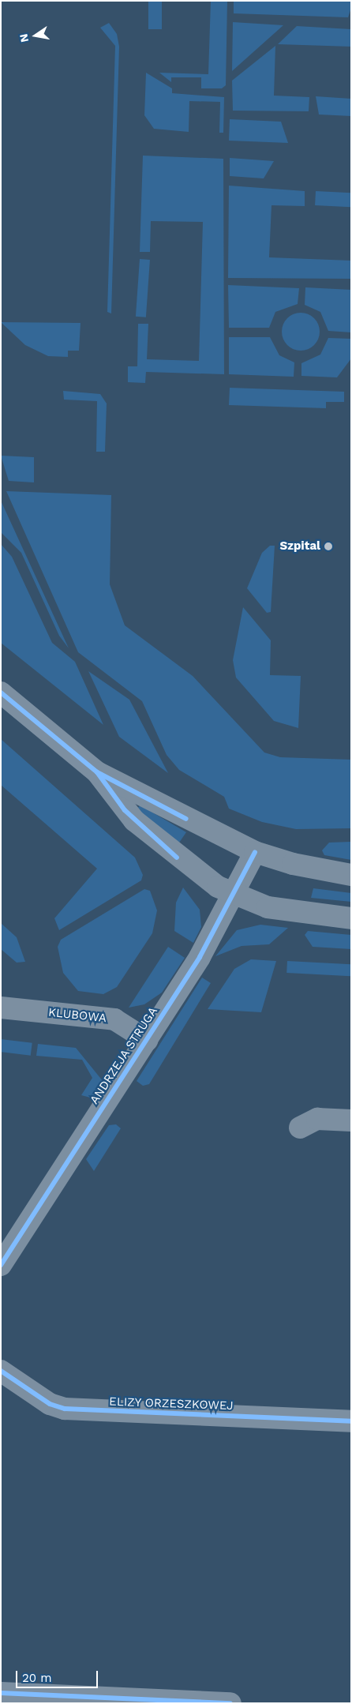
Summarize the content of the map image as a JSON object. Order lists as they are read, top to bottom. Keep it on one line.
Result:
{"streets":{"street":["KLUBOWA","ANDRZEJA STRUGA","ELIZY ORZESZKOWEJ"]},"crossings":[["KLUBOWA","ANDRZEJA STRUGA"]],"places":["Szpital"],"scale_bar":"20 m","north":"left"}
